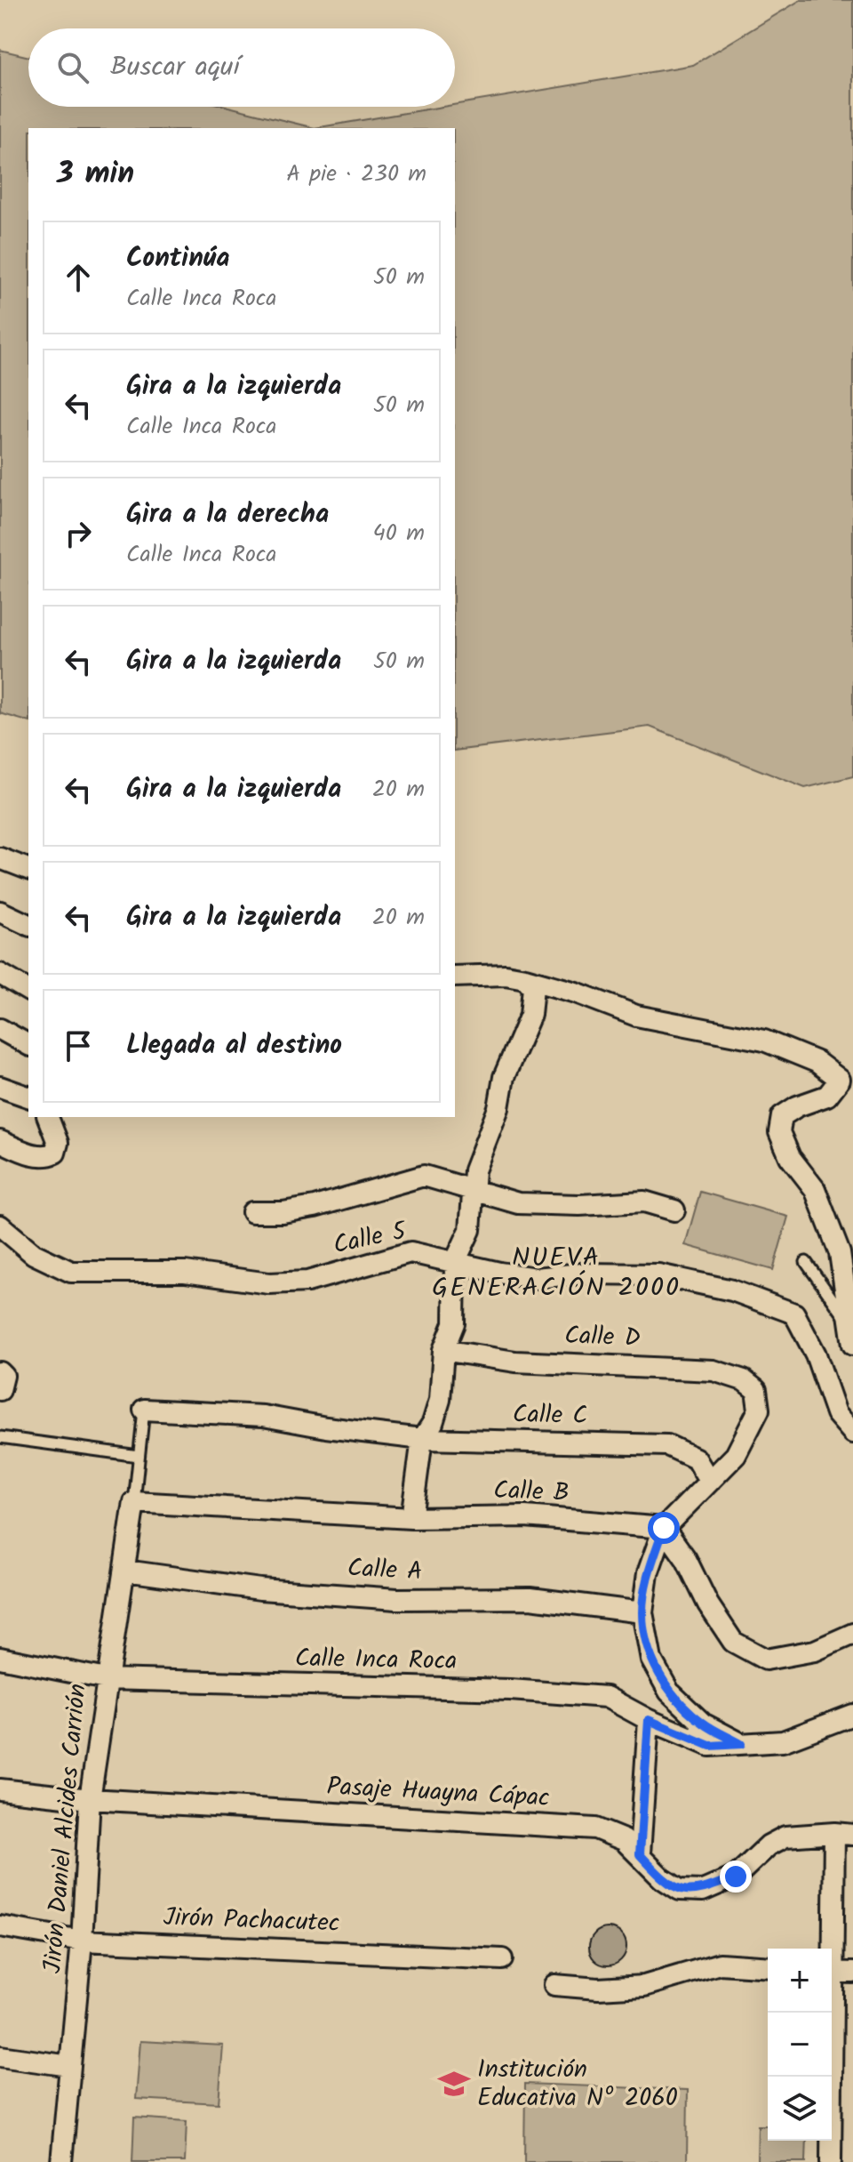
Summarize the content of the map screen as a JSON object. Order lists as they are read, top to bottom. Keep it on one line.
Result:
{"streets":{"street":["Calle 5","Calle D","Calle C","Calle B","Calle A","Calle Inca Roca","Pasaje Huayna Cápac","Jirón Daniel Alcides Carrión","Jirón Pachacutec"]},"crossings":[["Calle D","Calle C"],["Calle B","Jirón Daniel Alcides Carrión"],["Calle A","Jirón Daniel Alcides Carrión"],["Calle Inca Roca","Jirón Daniel Alcides Carrión"],["Pasaje Huayna Cápac","Jirón Daniel Alcides Carrión"],["Jirón Daniel Alcides Carrión","Jirón Pachacutec"]],"districts":["NUEVA GENERACIÓN 2000"],"places":{"school or university":["Institución Educativa Nº 2060"]},"page":{"search":"Buscar aquí","heading":["3 min","A pie · 230 m"],"list":[["Continúa","Calle Inca Roca","50 m"],["Gira a la izquierda","Calle Inca Roca","50 m"],["Gira a la derecha","Calle Inca Roca","40 m"],["Gira a la izquierda","50 m"],["Gira a la izquierda","20 m"],["Gira a la izquierda","20 m"],"Llegada al destino"],"map_buttons":["+","−"]}}
